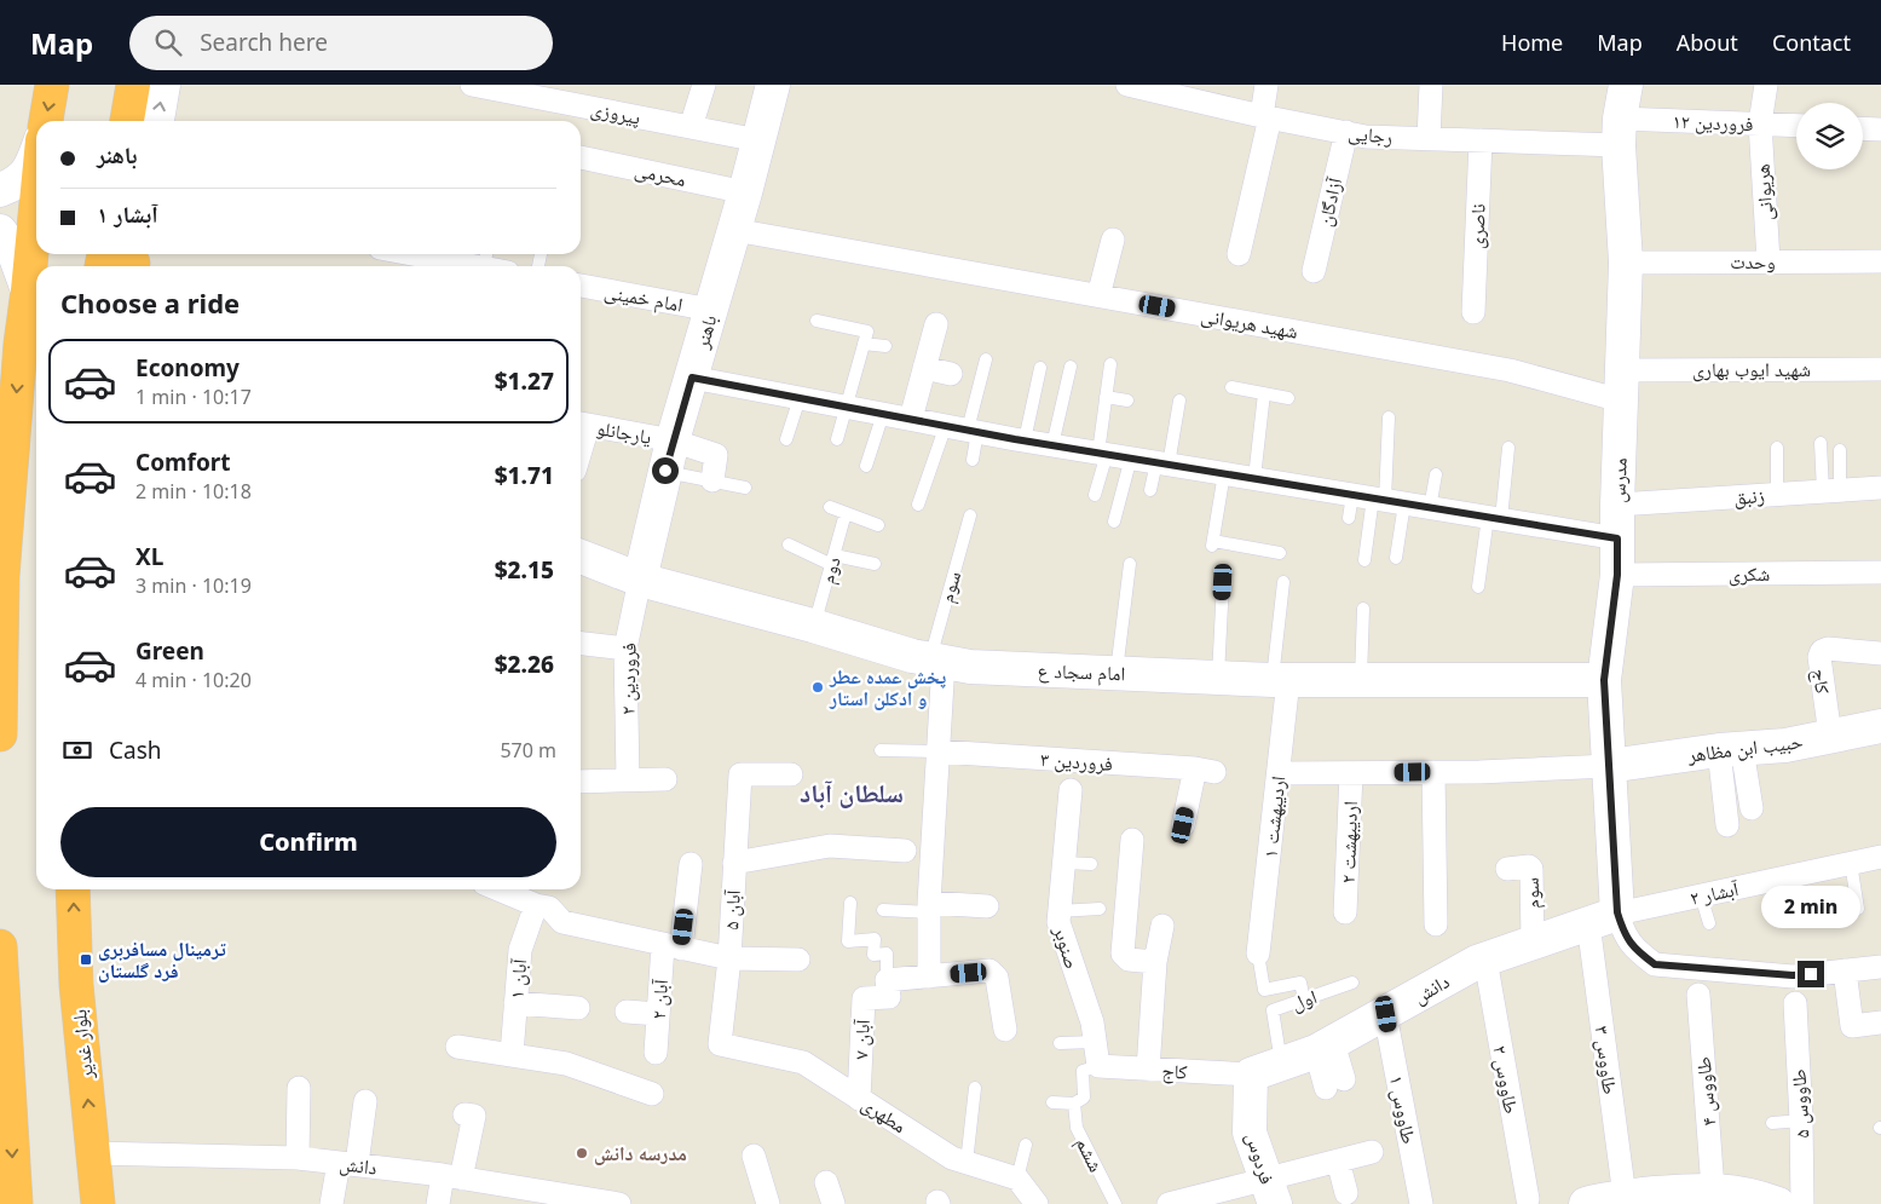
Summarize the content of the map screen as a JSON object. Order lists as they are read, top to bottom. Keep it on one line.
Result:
{"streets":{"highway":["بلوار غدیر"],"street":["پیروزی","۱۲ فروردین","رجایی","محرمی","هریوانی","آزادگان","ناصری","وحدت","امام خمینی","شهید هریوانی","باهنر","شهید ایوب بهاری","یارجانلو","مدرس","زنبق","شکری","سوم","امام سجاد ع","فروردین ۲","کاج","حبیب ابن مظاهر","فروردین ۳","اردیبهشت ۱","اردیبهشت ۲","آبشار ۲","آبان ۵","صنوبر","آبان ۱","دانش","آبان ۲","آبان ۷","طاووس ۳","طاووس ۲","طاووس ۴","طاووس ۵","طاووس ۱","مطهری","فردوس"],"lane":["دوم","اول","ششم"]},"crossings":[["پیروزی","باهنر"],["۱۲ فروردین","رجایی"],["۱۲ فروردین","هریوانی"],["۱۲ فروردین","مدرس"],["رجایی","آزادگان"],["رجایی","ناصری"],["رجایی","مدرس"],["محرمی","باهنر"],["هریوانی","وحدت"],["وحدت","مدرس"],["امام خمینی","باهنر"],["شهید هریوانی","باهنر"],["شهید هریوانی","شهید ایوب بهاری"],["شهید هریوانی","مدرس"],["باهنر","یارجانلو"],["باهنر","امام سجاد ع"],["باهنر","فروردین ۲"],["شهید ایوب بهاری","مدرس"],["مدرس","زنبق"],["مدرس","شکری"],["مدرس","امام سجاد ع"],["مدرس","حبیب ابن مظاهر"],["مدرس","آبشار ۲"],["مدرس","دانش"],["مدرس","طاووس ۳"],["دوم","امام سجاد ع"],["سوم","امام سجاد ع"],["سوم","دانش"],["امام سجاد ع","فروردین ۲"],["امام سجاد ع","اردیبهشت ۱"],["کاج","حبیب ابن مظاهر"],["کاج","صنوبر"],["کاج","دانش"],["کاج","فردوس"],["آبشار ۲","دانش"],["آبشار ۲","طاووس ۳"],["آبان ۵","مطهری"],["دانش","اول"],["دانش","بلوار غدیر"],["دانش","طاووس ۳"],["دانش","طاووس ۲"],["دانش","طاووس ۱"],["دانش","فردوس"],["آبان ۷","مطهری"]],"districts":["سلطان آباد"],"places":{"other":["پخش عمده عطر و ادکلن استار","مدرسه دانش"],"transit":["ترمینال مسافربری فرد گلستان"]},"page":{"header":"Map","search":"Search here","nav":["Home","Map","About","Contact"],"banner":["باهنر","آبشار ۱"],"heading":"Choose a ride","list":[{"name":"Economy","note":"1 min · 10:17","value":"$1.27"},{"name":"Comfort","note":"2 min · 10:18","value":"$1.71"},{"name":"XL","note":"3 min · 10:19","value":"$2.15"},{"name":"Green","note":"4 min · 10:20","value":"$2.26"}],"pay":["Cash","570 m"],"buttons":"Confirm","bubble":"2 min"}}
